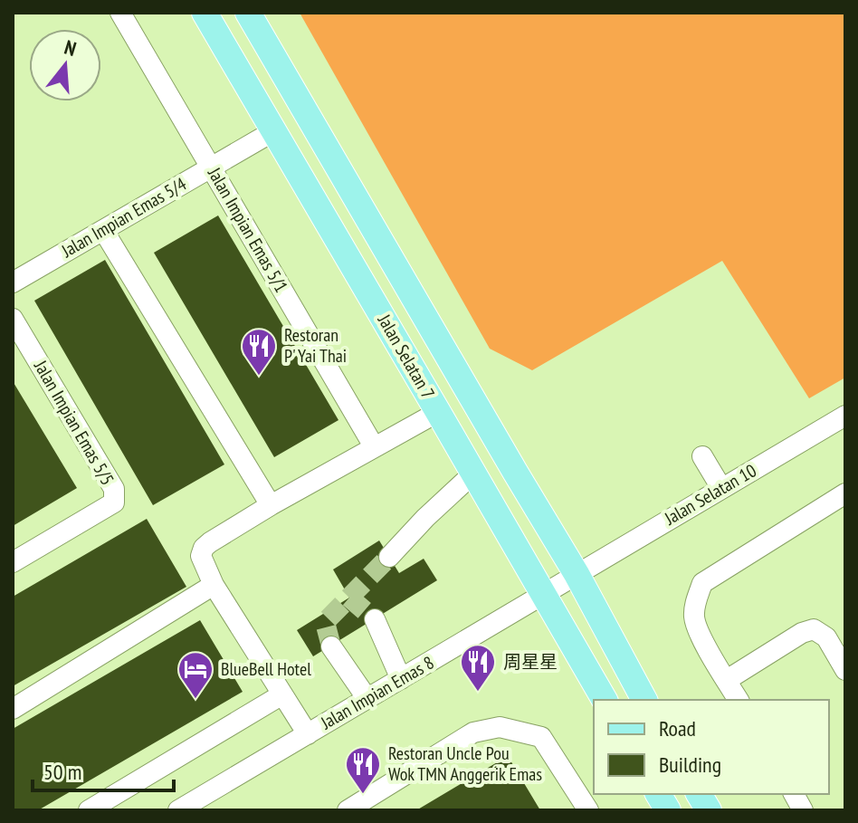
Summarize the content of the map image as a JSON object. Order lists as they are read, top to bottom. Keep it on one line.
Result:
{"streets":{"main road":["Jalan Selatan 7"],"street":["Jalan Impian Emas 5/4","Jalan Impian Emas 5/1","Jalan Impian Emas 5/5","Jalan Selatan 10","Jalan Impian Emas 8"]},"crossings":[["Jalan Impian Emas 5/4","Jalan Impian Emas 5/1"],["Jalan Impian Emas 5/4","Jalan Selatan 7"],["Jalan Selatan 7","Jalan Selatan 10"],["Jalan Selatan 7","Jalan Impian Emas 8"],["Jalan Selatan 10","Jalan Impian Emas 8"]],"places":{"restaurant":["Restoran P' Yai Thai","周星星","Restoran Uncle Pou Wok TMN Anggerik Emas"],"hotel":["BlueBell Hotel"]},"legend":["Road","Building"],"scale_bar":"50 m","north":"top"}
